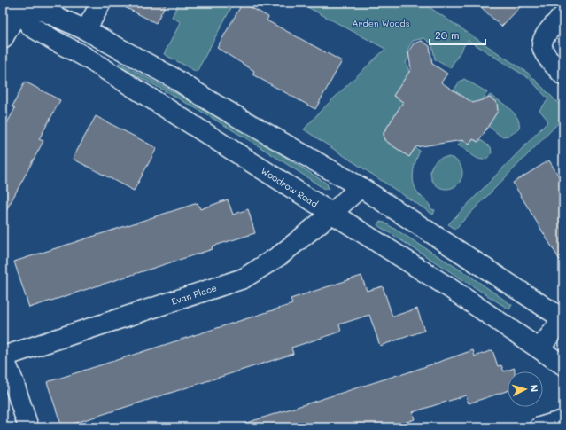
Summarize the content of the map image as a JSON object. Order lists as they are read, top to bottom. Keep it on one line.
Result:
{"streets":{"street":["Woodrow Road","Evan Place"]},"crossings":[["Woodrow Road","Evan Place"]],"parks":["Arden Woods"],"scale_bar":"20 m","north":"right"}
